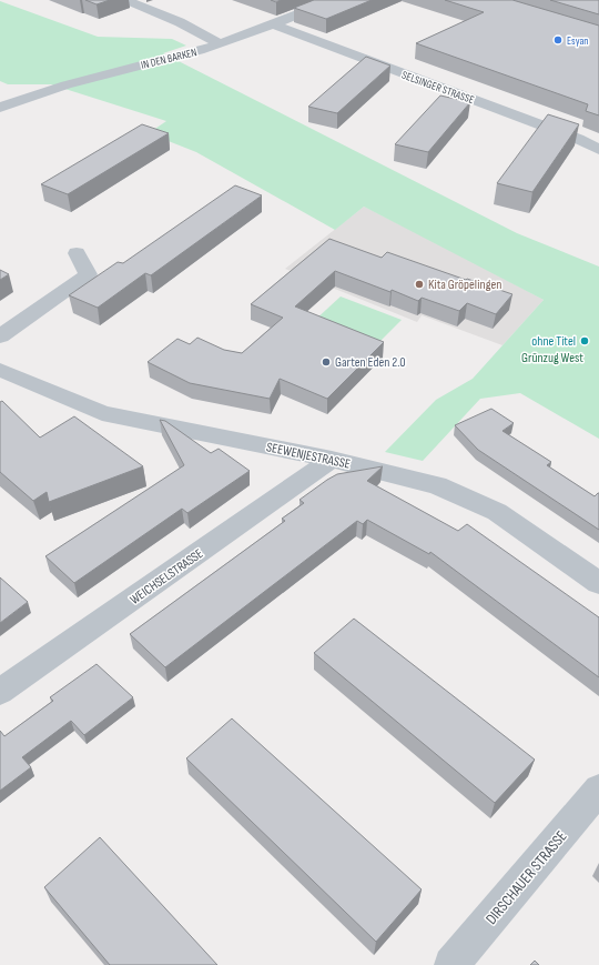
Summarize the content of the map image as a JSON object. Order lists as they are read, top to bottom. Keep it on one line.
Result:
{"streets":{"street":["IN DEN BARKEN","SELSINGER STRASSE","SEEWENJESTRASSE","WEICHSELSTRASSE","DIRSCHAUER STRASSE"]},"crossings":[["IN DEN BARKEN","SELSINGER STRASSE"],["SEEWENJESTRASSE","WEICHSELSTRASSE"]],"parks":["Grünzug West"],"places":["Esyan","Kita Gröpelingen","ohne Titel","Garten Eden 2.0"]}
